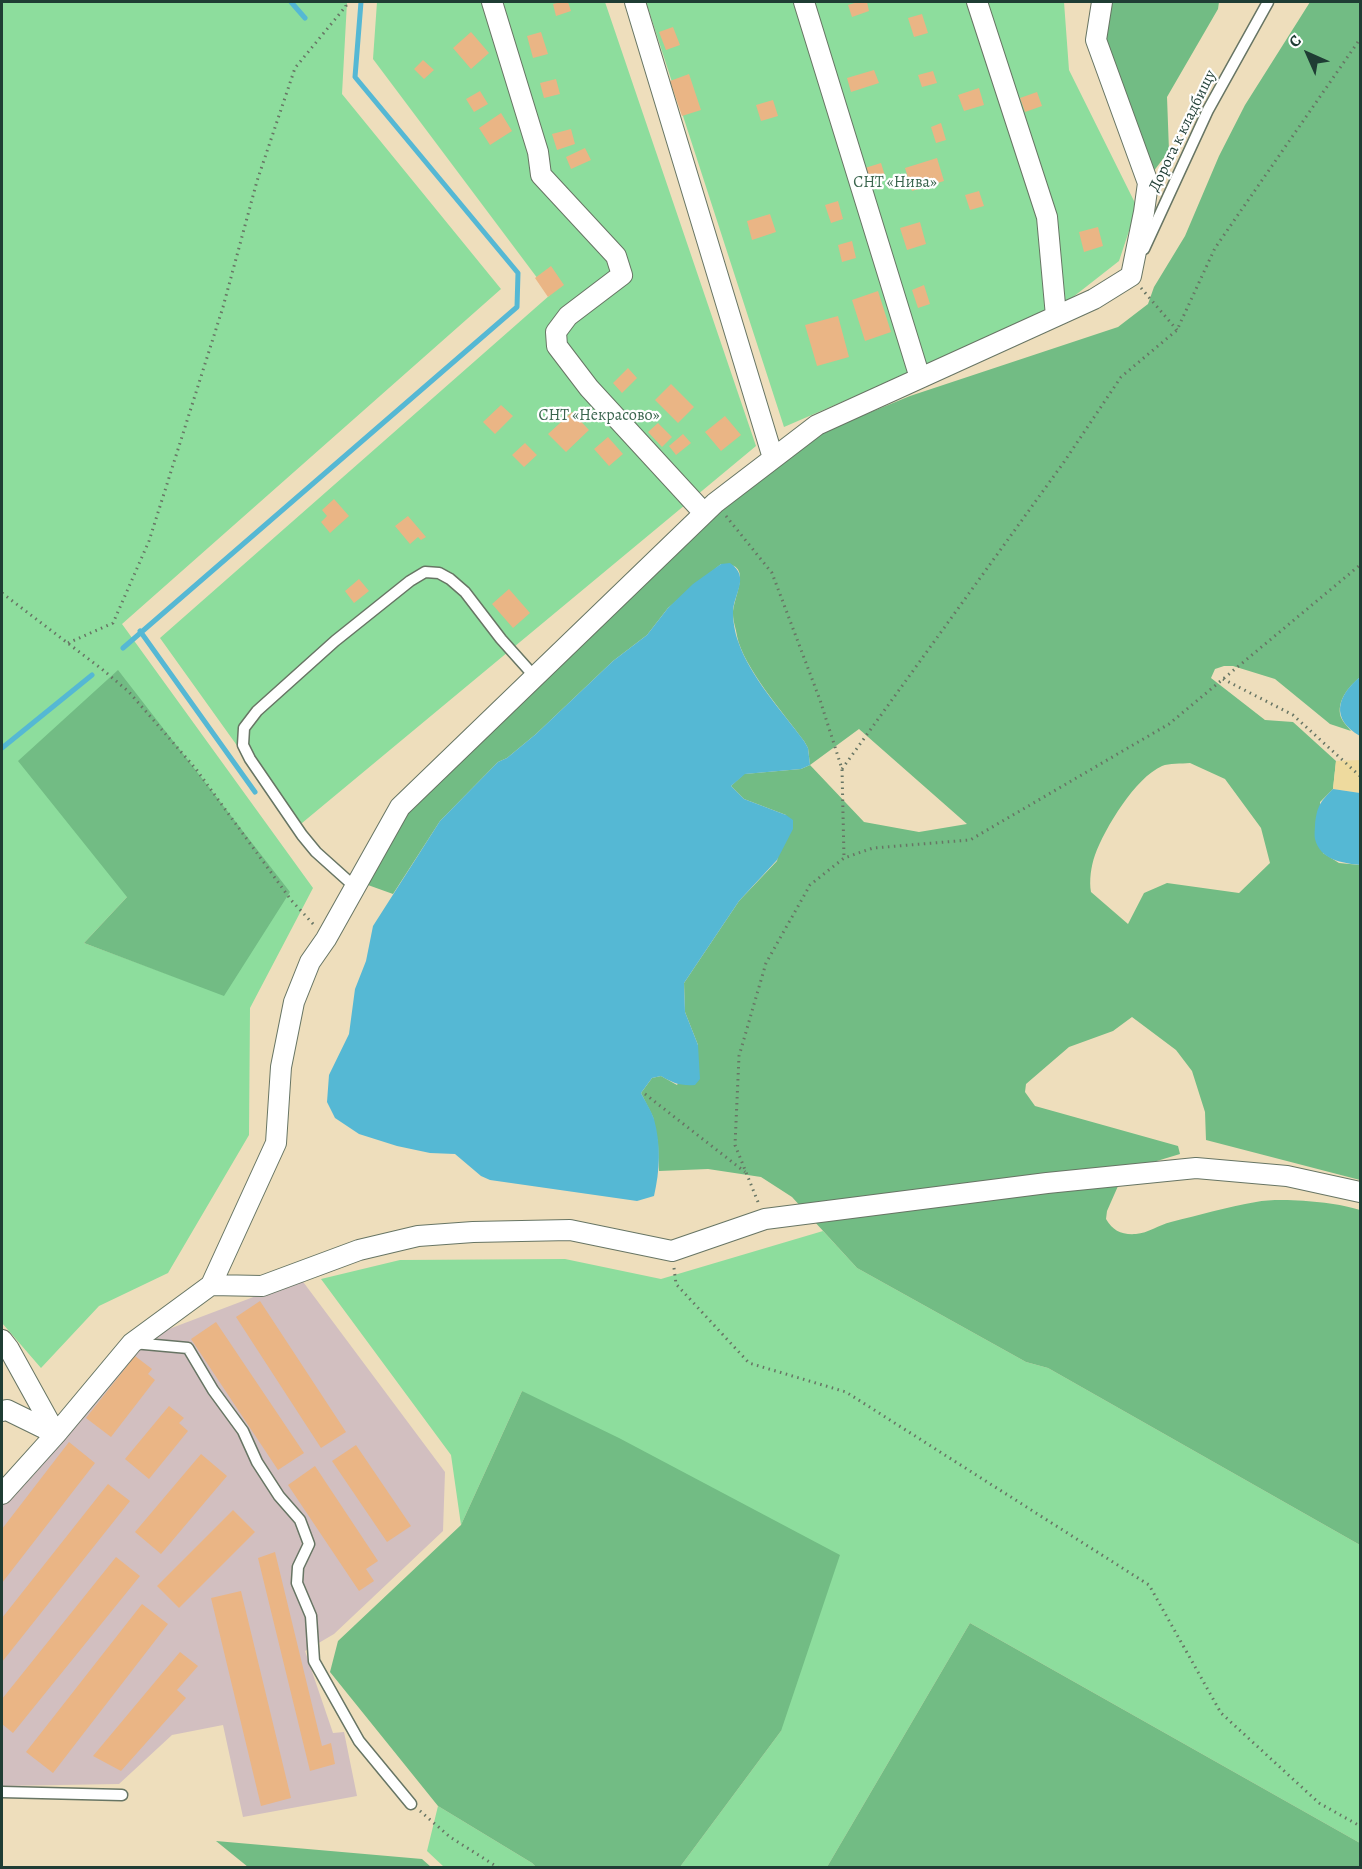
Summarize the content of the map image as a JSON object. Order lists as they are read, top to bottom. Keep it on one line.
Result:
{"streets":{"lane":["Дорога к кладбищу"]},"parks":["СНТ «Нива»","СНТ «Некрасово»"],"north":"top left"}
